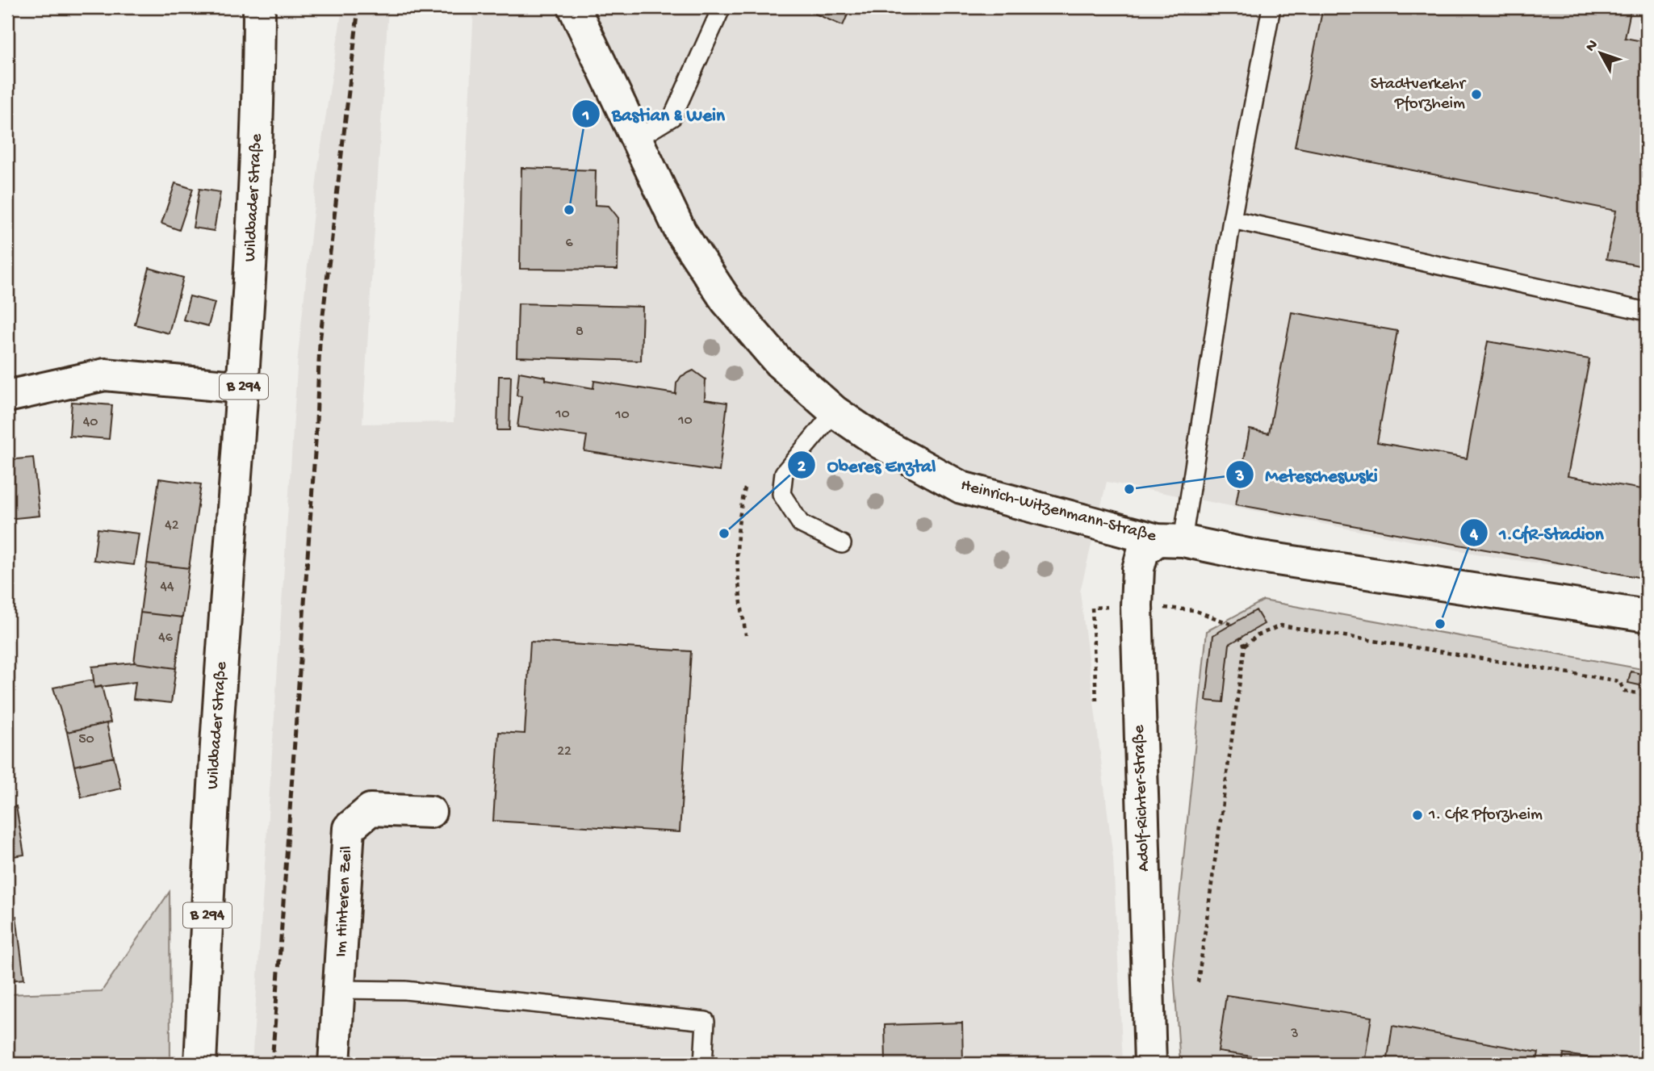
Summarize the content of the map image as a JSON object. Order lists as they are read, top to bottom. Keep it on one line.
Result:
{"streets":{"street":["Wildbader Straße","B 294","Heinrich-Witzenmann-Straße","Adolf-Richter-Straße","Im Hinteren Zeil"]},"crossings":[["Heinrich-Witzenmann-Straße","Adolf-Richter-Straße"]],"places":["Stadtverkehr Pforzheim","Bastian & Wein","Metescheswski","Oberes Enztal","1.CfR-Stadion","1. CfR Pforzheim"],"house_numbers":["6","8","10","10","10","40","42","44","46","50","22","3"],"north":"top left"}
